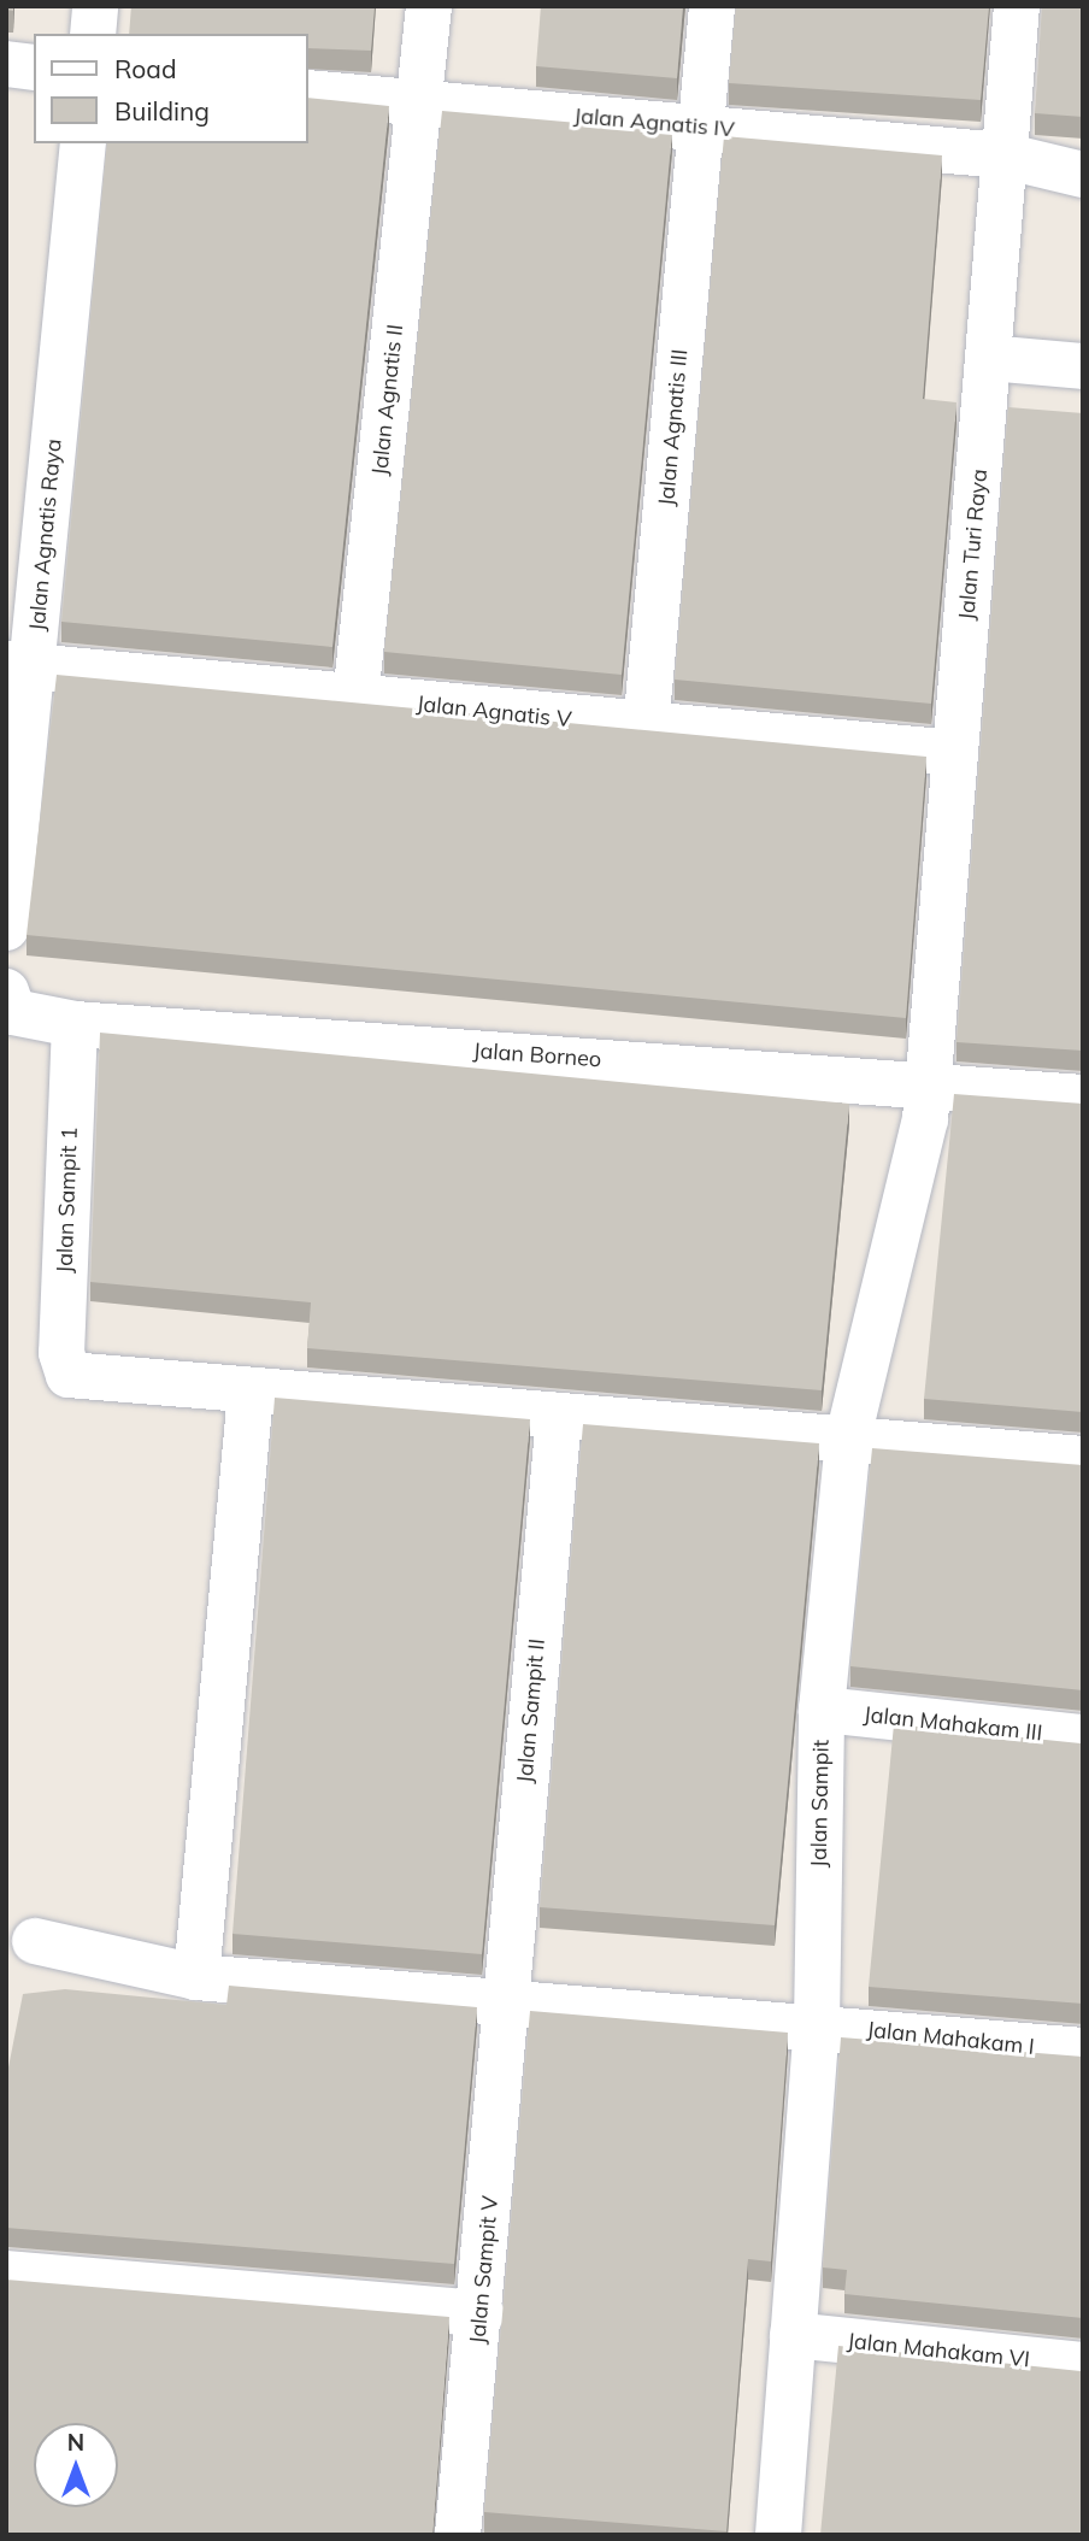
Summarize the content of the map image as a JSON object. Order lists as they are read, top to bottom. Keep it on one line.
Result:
{"streets":{"street":["Jalan Agnatis IV","Jalan Agnatis II","Jalan Agnatis III","Jalan Agnatis Raya","Jalan Turi Raya","Jalan Agnatis V","Jalan Borneo","Jalan Sampit 1","Jalan Sampit II","Jalan Mahakam III","Jalan Sampit","Jalan Mahakam I","Jalan Sampit V","Jalan Mahakam VI"]},"crossings":[["Jalan Agnatis IV","Jalan Agnatis II"],["Jalan Agnatis IV","Jalan Agnatis III"],["Jalan Agnatis IV","Jalan Turi Raya"],["Jalan Agnatis II","Jalan Agnatis V"],["Jalan Agnatis III","Jalan Agnatis V"],["Jalan Agnatis Raya","Jalan Agnatis V"],["Jalan Turi Raya","Jalan Agnatis V"],["Jalan Turi Raya","Jalan Borneo"],["Jalan Turi Raya","Jalan Sampit"],["Jalan Borneo","Jalan Sampit 1"],["Jalan Borneo","Jalan Sampit"],["Jalan Sampit II","Jalan Mahakam I"],["Jalan Sampit II","Jalan Sampit V"],["Jalan Mahakam III","Jalan Sampit"],["Jalan Sampit","Jalan Mahakam I"],["Jalan Sampit","Jalan Mahakam VI"],["Jalan Mahakam I","Jalan Sampit V"]],"legend":["Road","Building"],"north":"top"}
